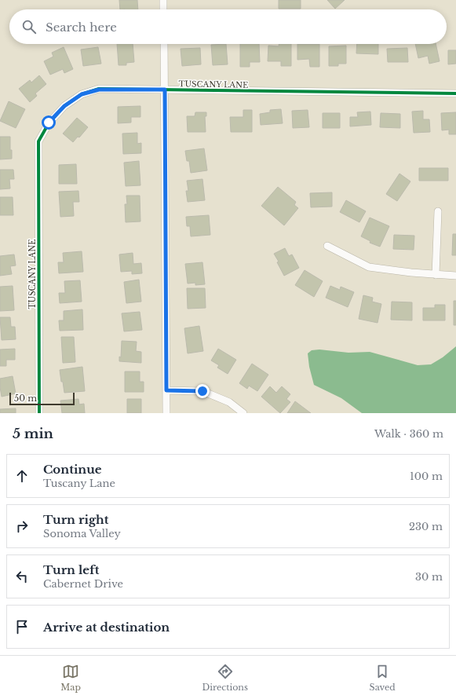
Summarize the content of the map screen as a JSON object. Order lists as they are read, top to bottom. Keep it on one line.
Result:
{"streets":{"street":["TUSCANY LANE"]},"scale_bar":"50 m","page":{"search":"Search here","scale":"50 m","heading":["5 min","Walk · 360 m"],"list":[["Continue","Tuscany Lane","100 m"],["Turn right","Sonoma Valley","230 m"],["Turn left","Cabernet Drive","30 m"],"Arrive at destination"],"nav":["Map","Directions","Saved"]}}
